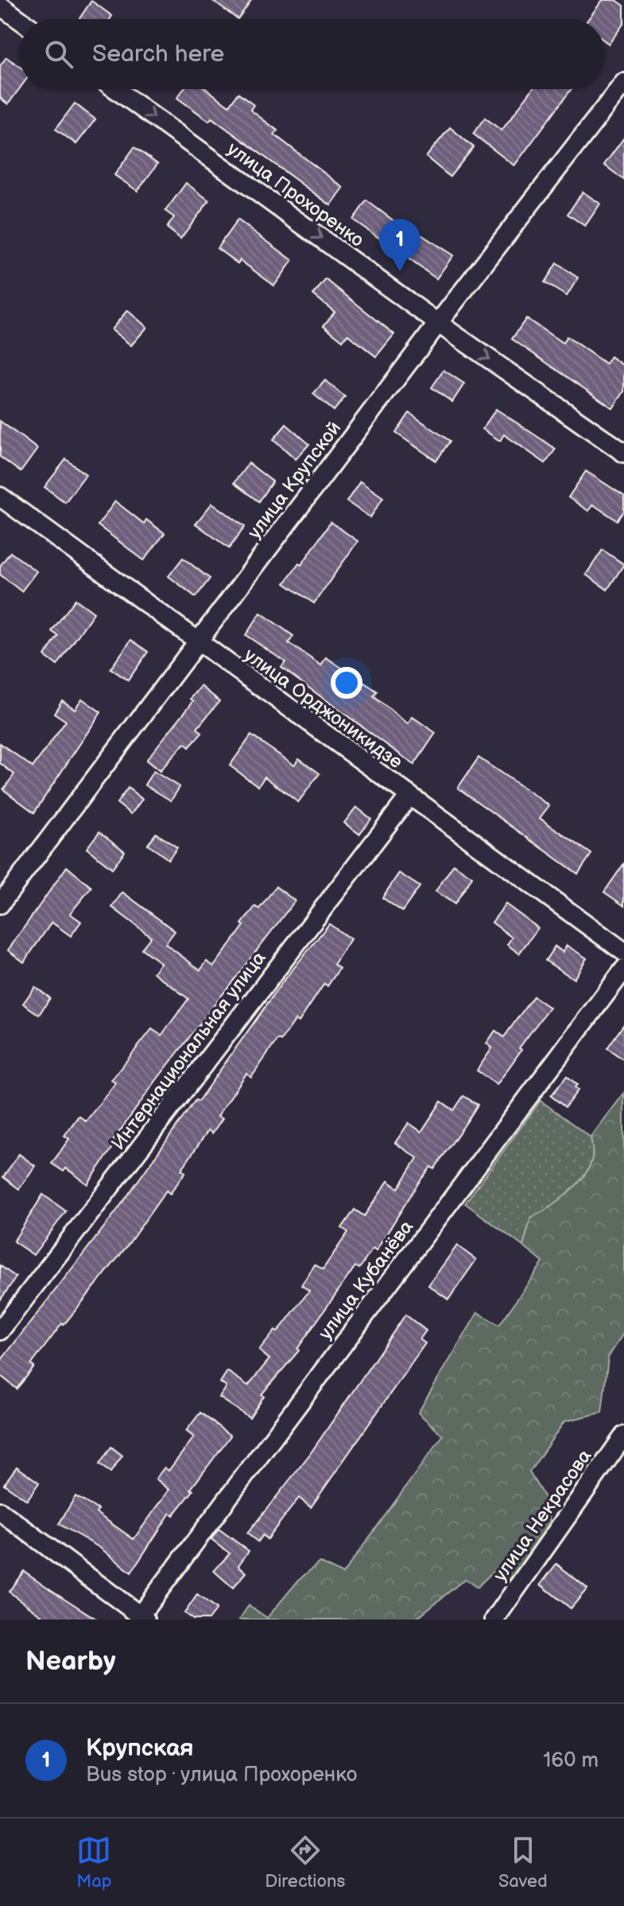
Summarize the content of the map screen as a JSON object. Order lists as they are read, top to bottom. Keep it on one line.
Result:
{"streets":{"street":["улица Прохоренко","улица Крупской","улица Орджоникидзе","Интернациональная улица","улица Кубанёва","улица Некрасова"]},"crossings":[["улица Прохоренко","улица Крупской"],["улица Крупской","улица Орджоникидзе"],["улица Орджоникидзе","Интернациональная улица"]],"one_way":["улица Прохоренко"],"page":{"search":"Search here","pins":"1","heading":"Nearby","list":[{"mark":"1","name":"Крупская","note":"Bus stop · улица Прохоренко","value":"160 m"}],"nav":["Map","Directions","Saved"]}}
